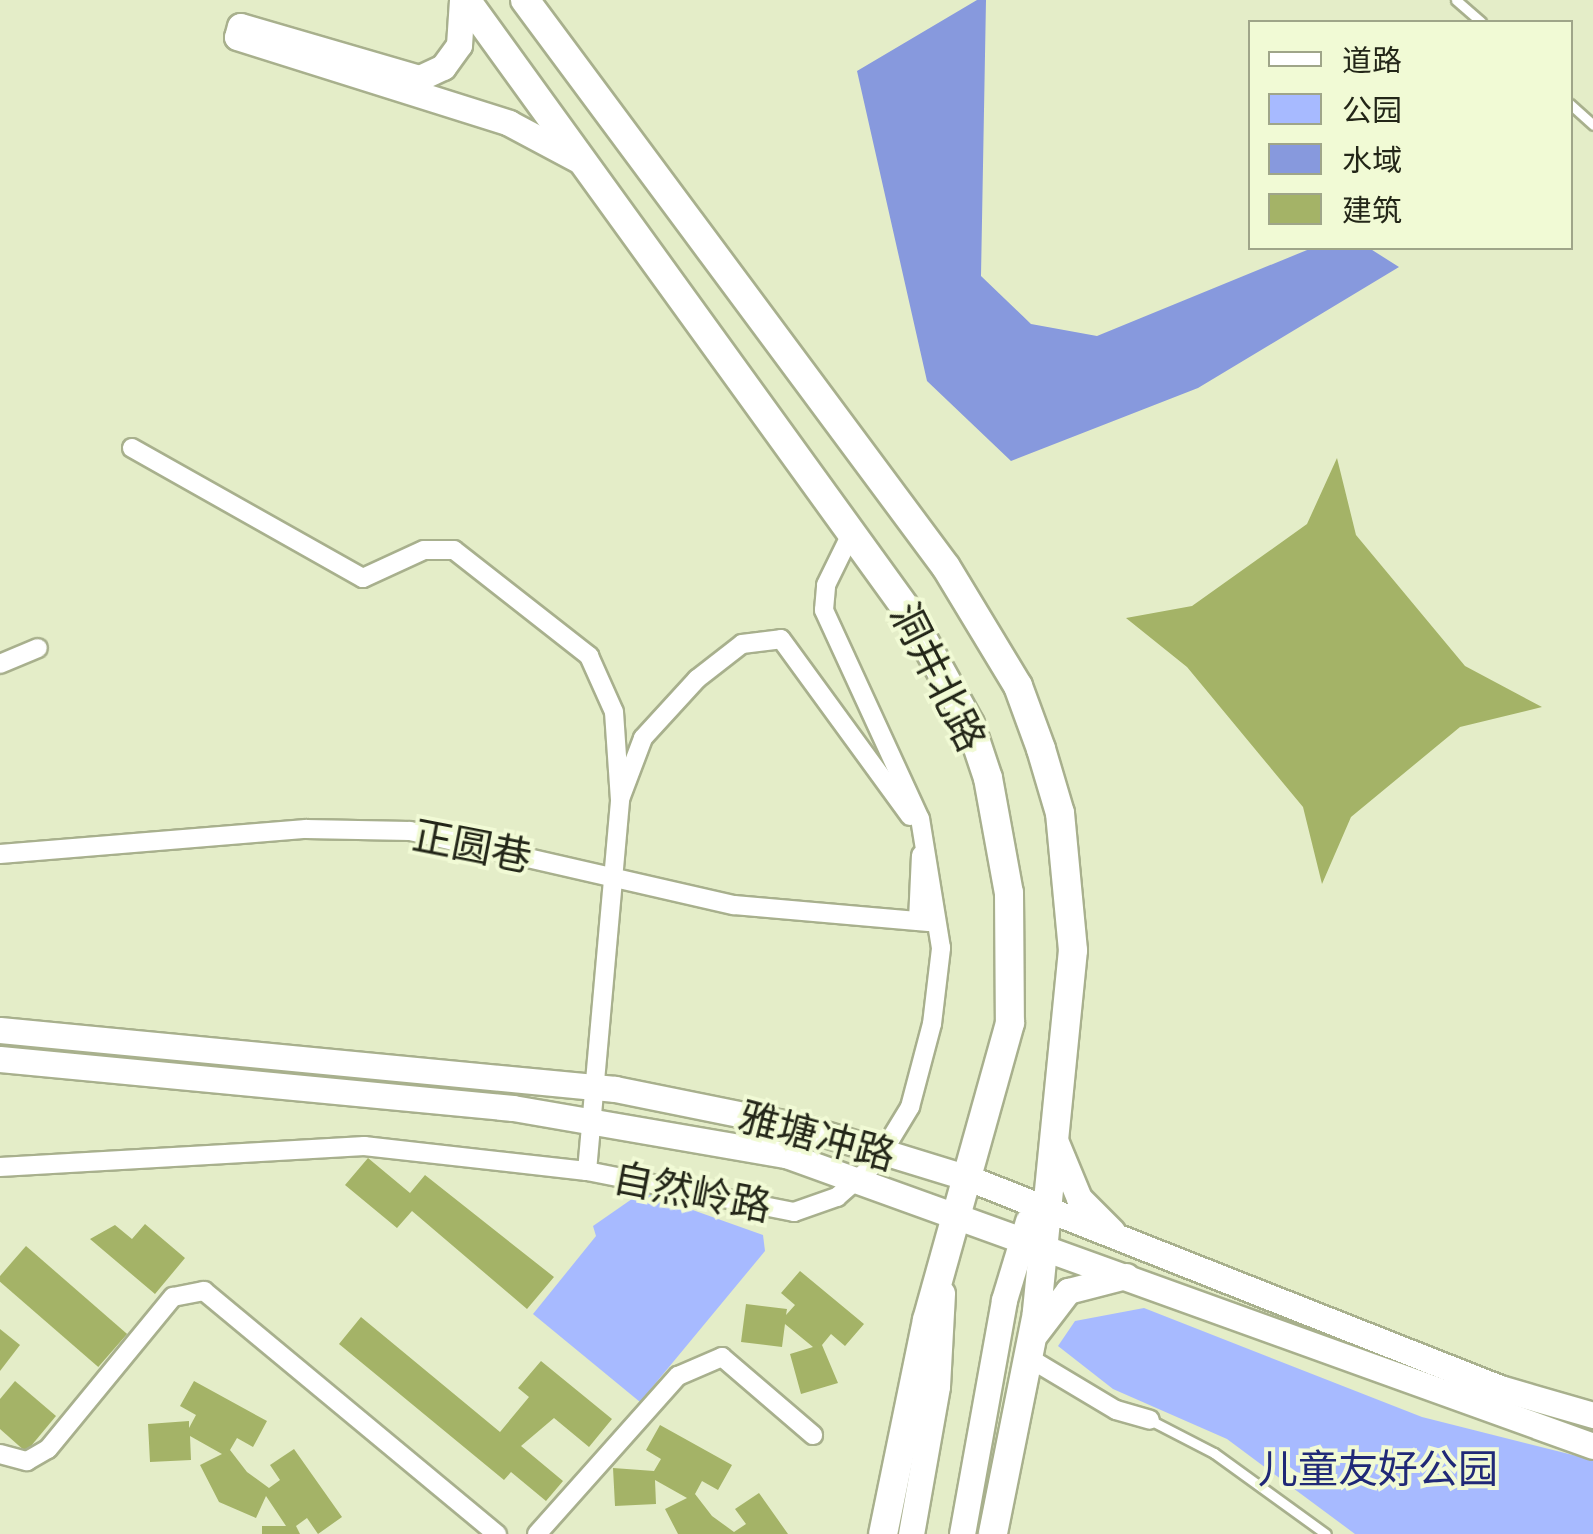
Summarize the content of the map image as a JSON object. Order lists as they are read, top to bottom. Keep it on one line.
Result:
{"streets":{"main road":["洞井北路"],"street":["正圆巷","雅塘冲路","自然岭路"]},"crossings":[["洞井北路","雅塘冲路"],["洞井北路","自然岭路"],["正圆巷","自然岭路"],["雅塘冲路","自然岭路"]],"parks":["儿童友好公园"],"legend":["道路","公园","水域","建筑"]}
